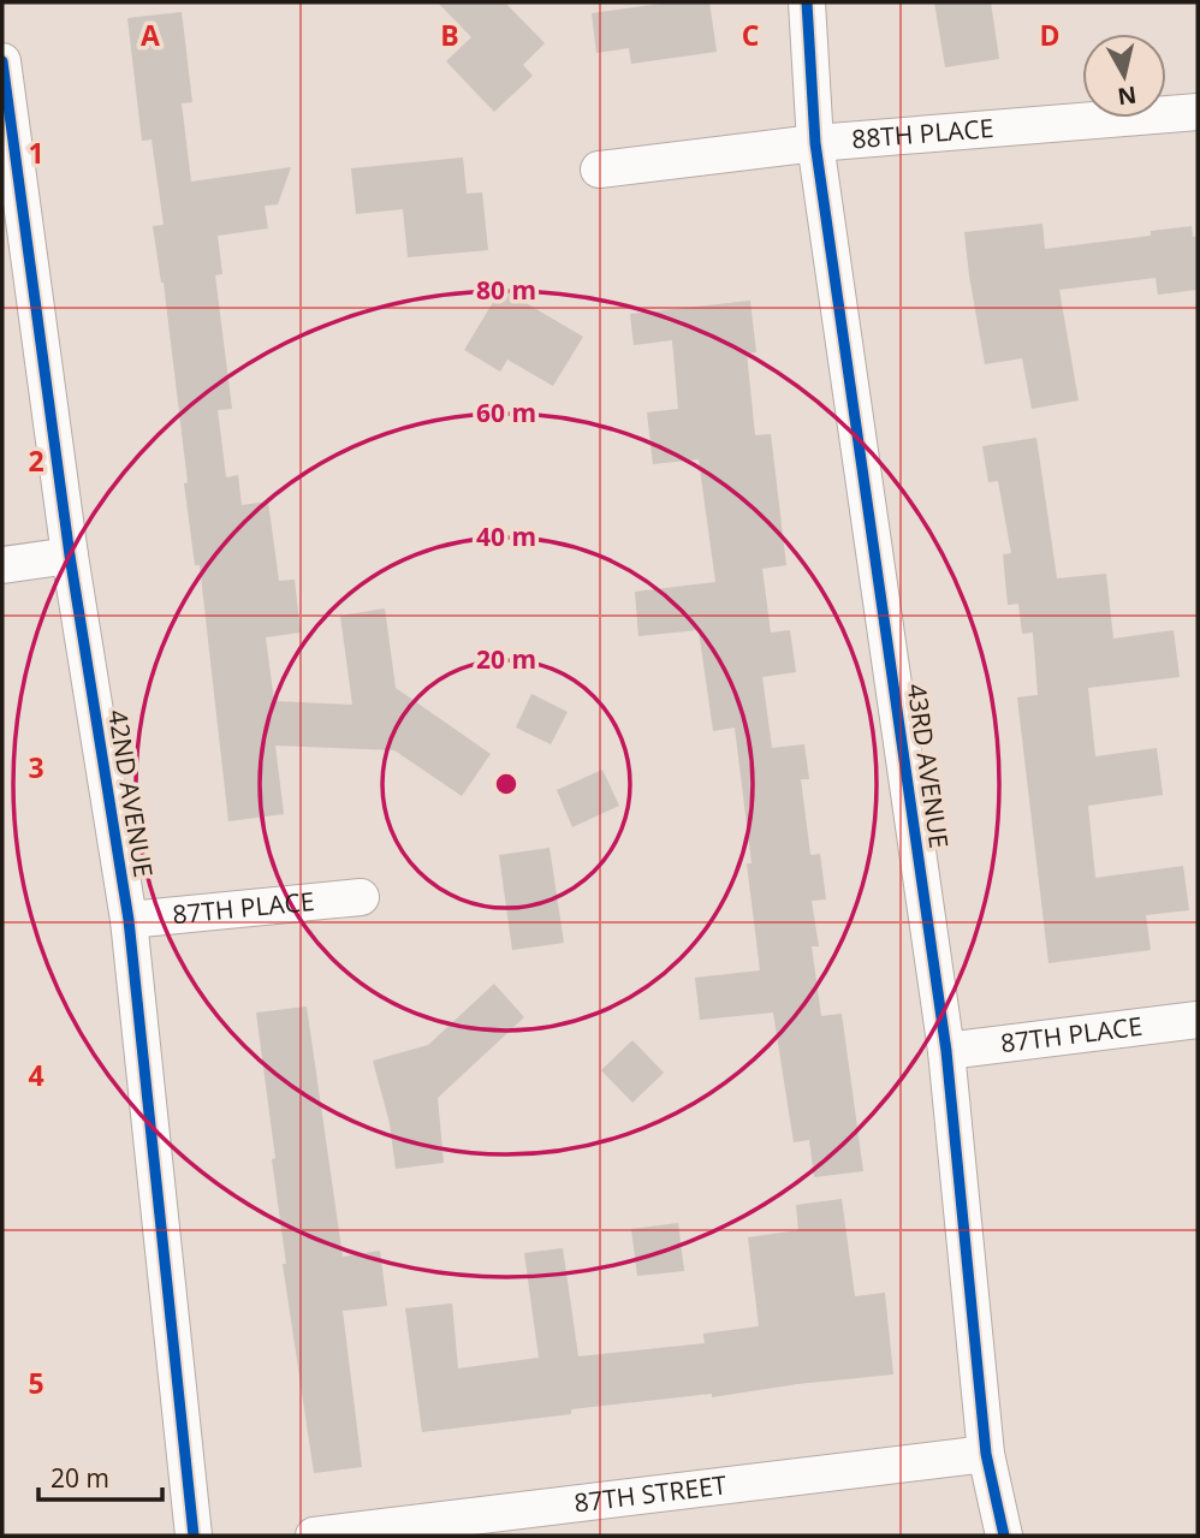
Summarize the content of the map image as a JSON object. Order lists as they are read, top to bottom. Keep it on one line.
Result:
{"streets":{"street":["88TH PLACE","43RD AVENUE","42ND AVENUE","87TH PLACE","87TH STREET"]},"crossings":[["88TH PLACE","43RD AVENUE"],["43RD AVENUE","87TH PLACE"],["43RD AVENUE","87TH STREET"],["42ND AVENUE","87TH PLACE"]],"scale_bar":"20 m","north":"bottom","grid":{"columns":["A","B","C","D"],"rows":["1","2","3","4","5"]},"rings":["80 m","60 m","40 m","20 m"]}
